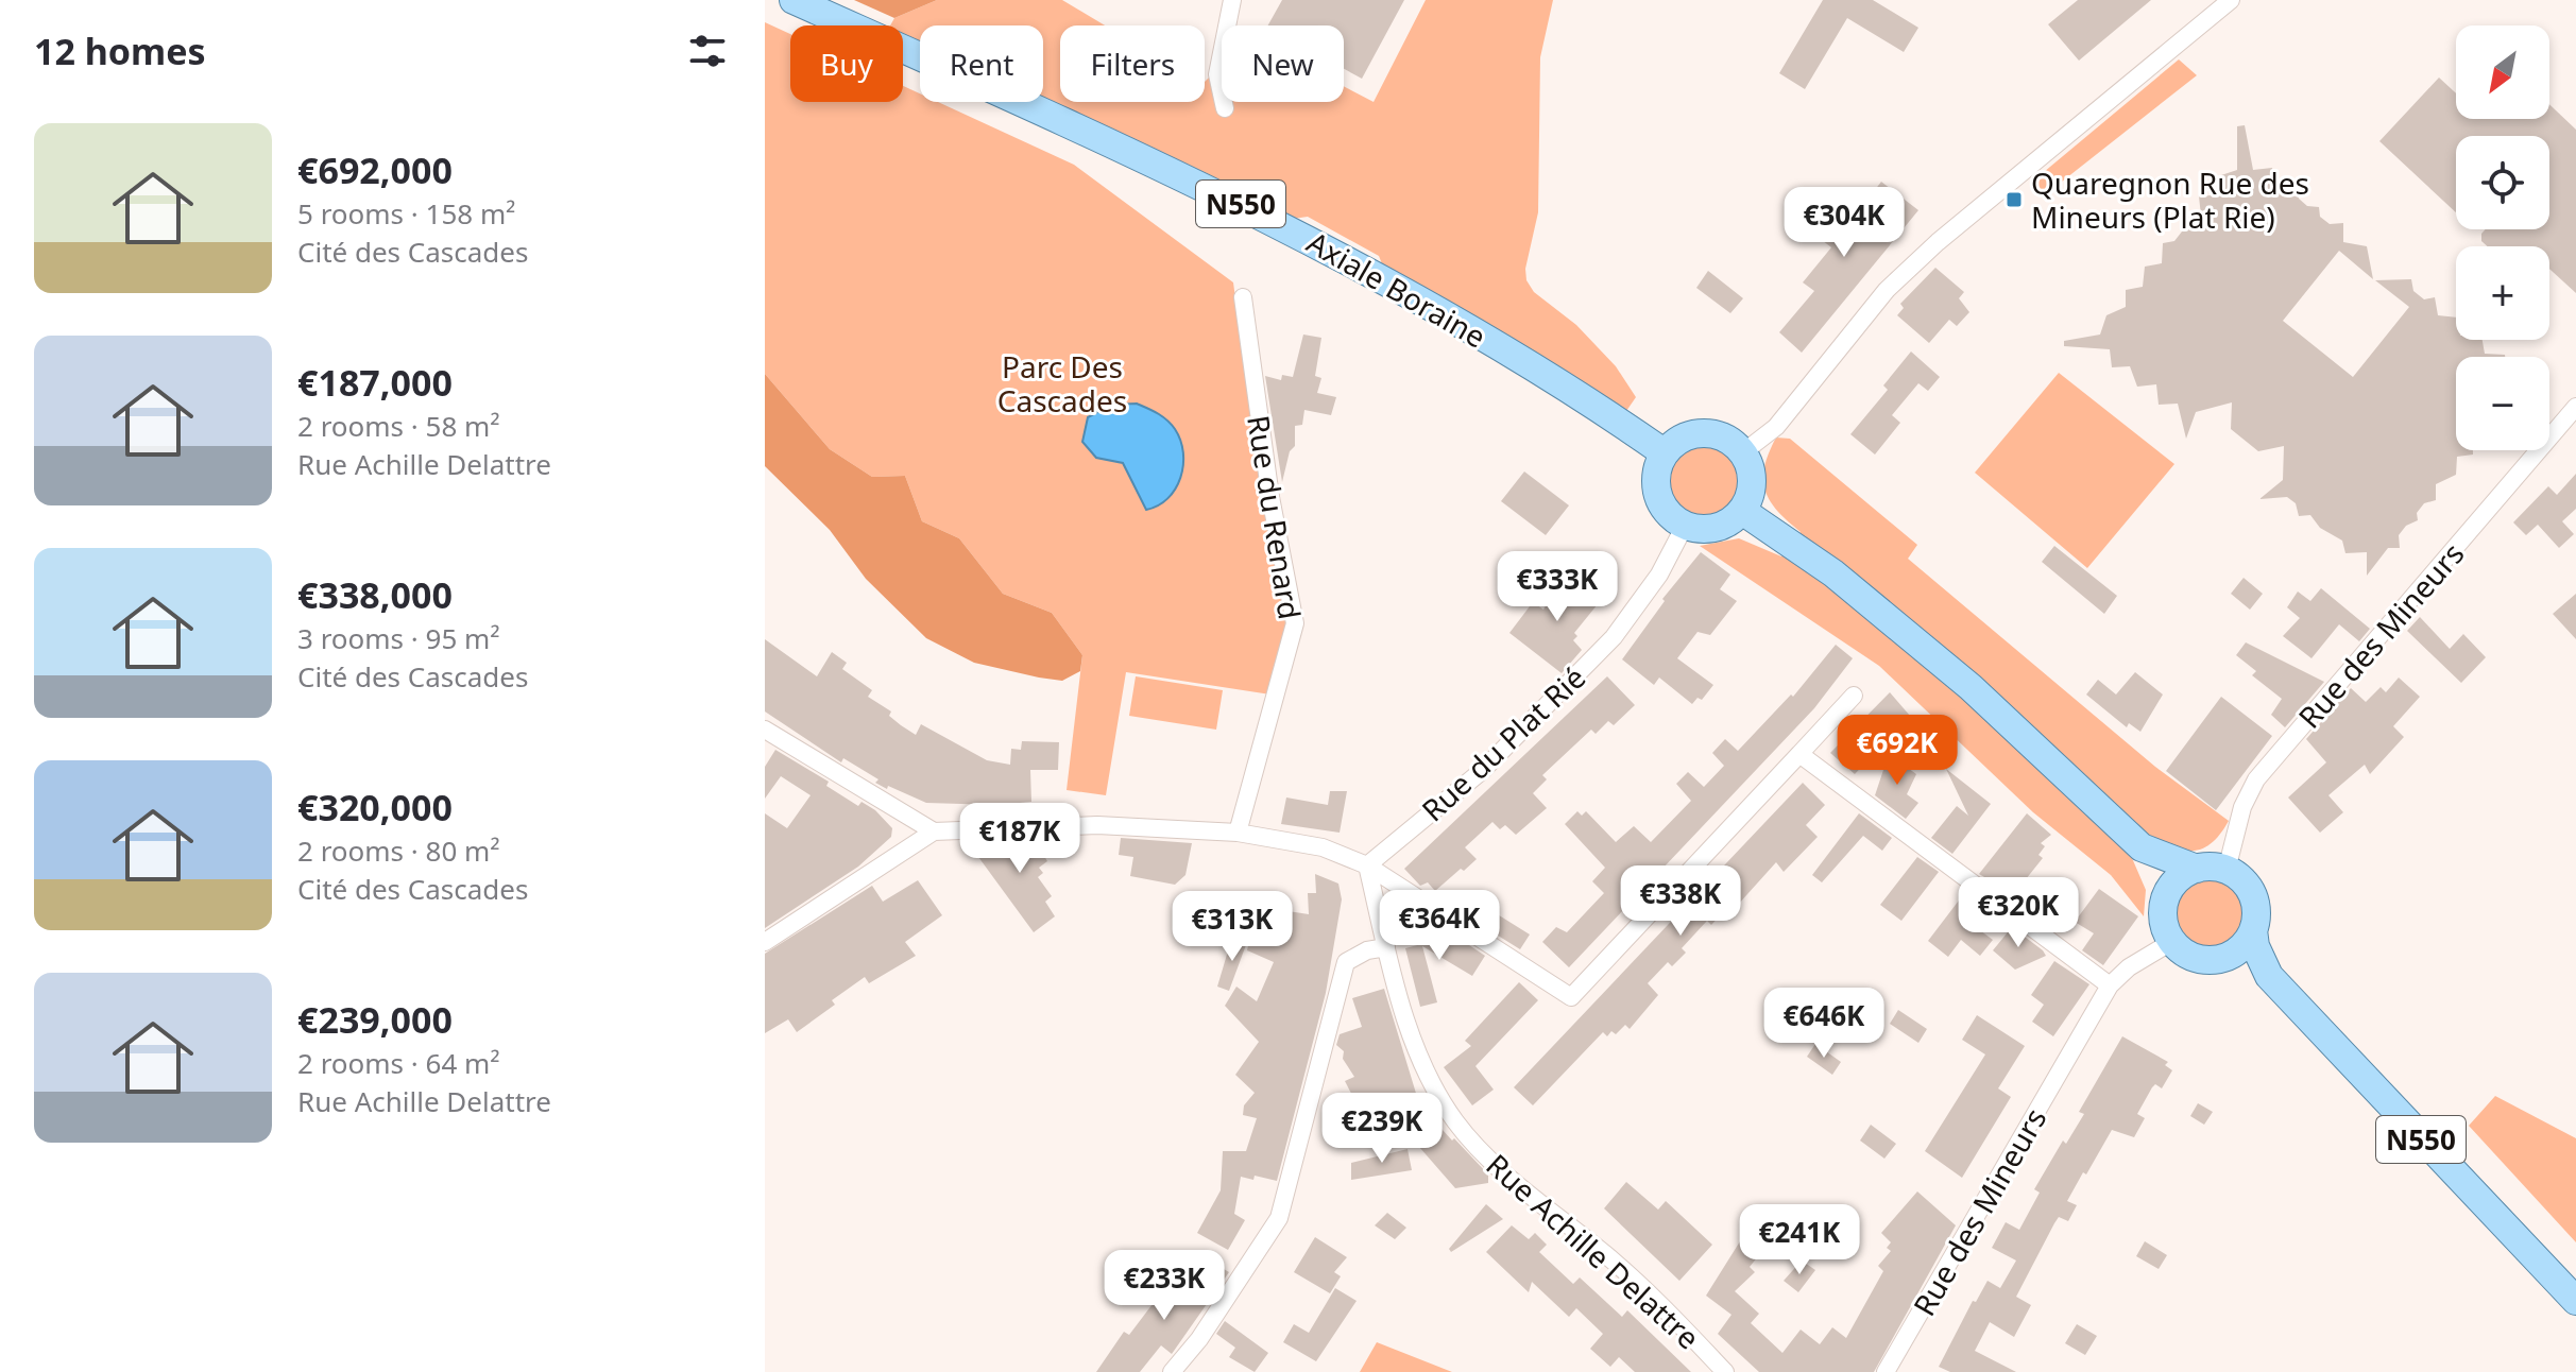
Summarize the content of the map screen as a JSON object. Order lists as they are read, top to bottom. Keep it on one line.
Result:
{"streets":{"main road":["N550","Axiale Boraine"],"street":["Rue du Renard","Rue des Mineurs","Rue du Plat Rié","Rue Achille Delattre"]},"crossings":[["N550","Rue des Mineurs"],["Axiale Boraine","Rue du Plat Rié"],["Rue du Plat Rié","Rue Achille Delattre"]],"parks":["Parc Des Cascades"],"places":{"transit":["Quaregnon Rue des Mineurs (Plat Rie)"]},"north":"bottom left","page":{"heading":"12 homes","map_buttons":["+","−"],"chip":["Buy","Rent","Filters","New"],"list":[{"name":"€692,000","note":"5 rooms · 158 m² · Cité des Cascades"},{"name":"€187,000","note":"2 rooms · 58 m² · Rue Achille Delattre"},{"name":"€338,000","note":"3 rooms · 95 m² · Cité des Cascades"},{"name":"€320,000","note":"2 rooms · 80 m² · Cité des Cascades"},{"name":"€239,000","note":"2 rooms · 64 m² · Rue Achille Delattre"}],"price":["€304K","€333K","€692K","€187K","€338K","€320K","€364K","€313K","€646K","€239K","€241K","€233K"]}}
